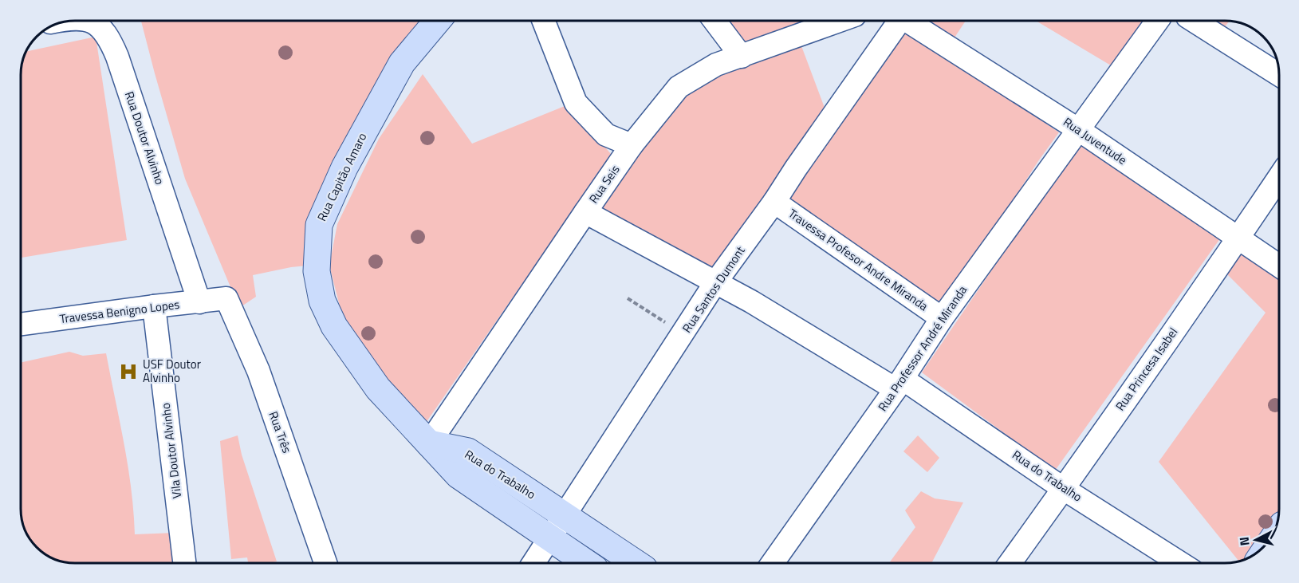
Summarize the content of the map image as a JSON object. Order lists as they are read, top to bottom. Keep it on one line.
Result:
{"streets":{"street":["Rua Doutor Alvinho","Rua Juventude","Rua Capitão Amaro","Rua Seis","Travessa Profesor Andre Miranda","Rua Santos Dumont","Travessa Benigno Lopes","Rua Professor André Miranda","Rua Princesa Isabel","Rua Três","Vila Doutor Alvinho","Rua do Trabalho"]},"crossings":[["Rua Doutor Alvinho","Travessa Benigno Lopes"],["Rua Juventude","Rua Professor André Miranda"],["Rua Juventude","Rua Princesa Isabel"],["Rua Capitão Amaro","Rua Seis"],["Rua Capitão Amaro","Rua do Trabalho"],["Rua Seis","Rua do Trabalho"],["Travessa Profesor Andre Miranda","Rua Santos Dumont"],["Travessa Profesor Andre Miranda","Rua Professor André Miranda"],["Rua Santos Dumont","Rua do Trabalho"],["Travessa Benigno Lopes","Rua Três"],["Travessa Benigno Lopes","Vila Doutor Alvinho"],["Rua Professor André Miranda","Rua do Trabalho"],["Rua Princesa Isabel","Rua do Trabalho"]],"places":{"hospital":["USF Doutor Alvinho"]},"north":"left"}
